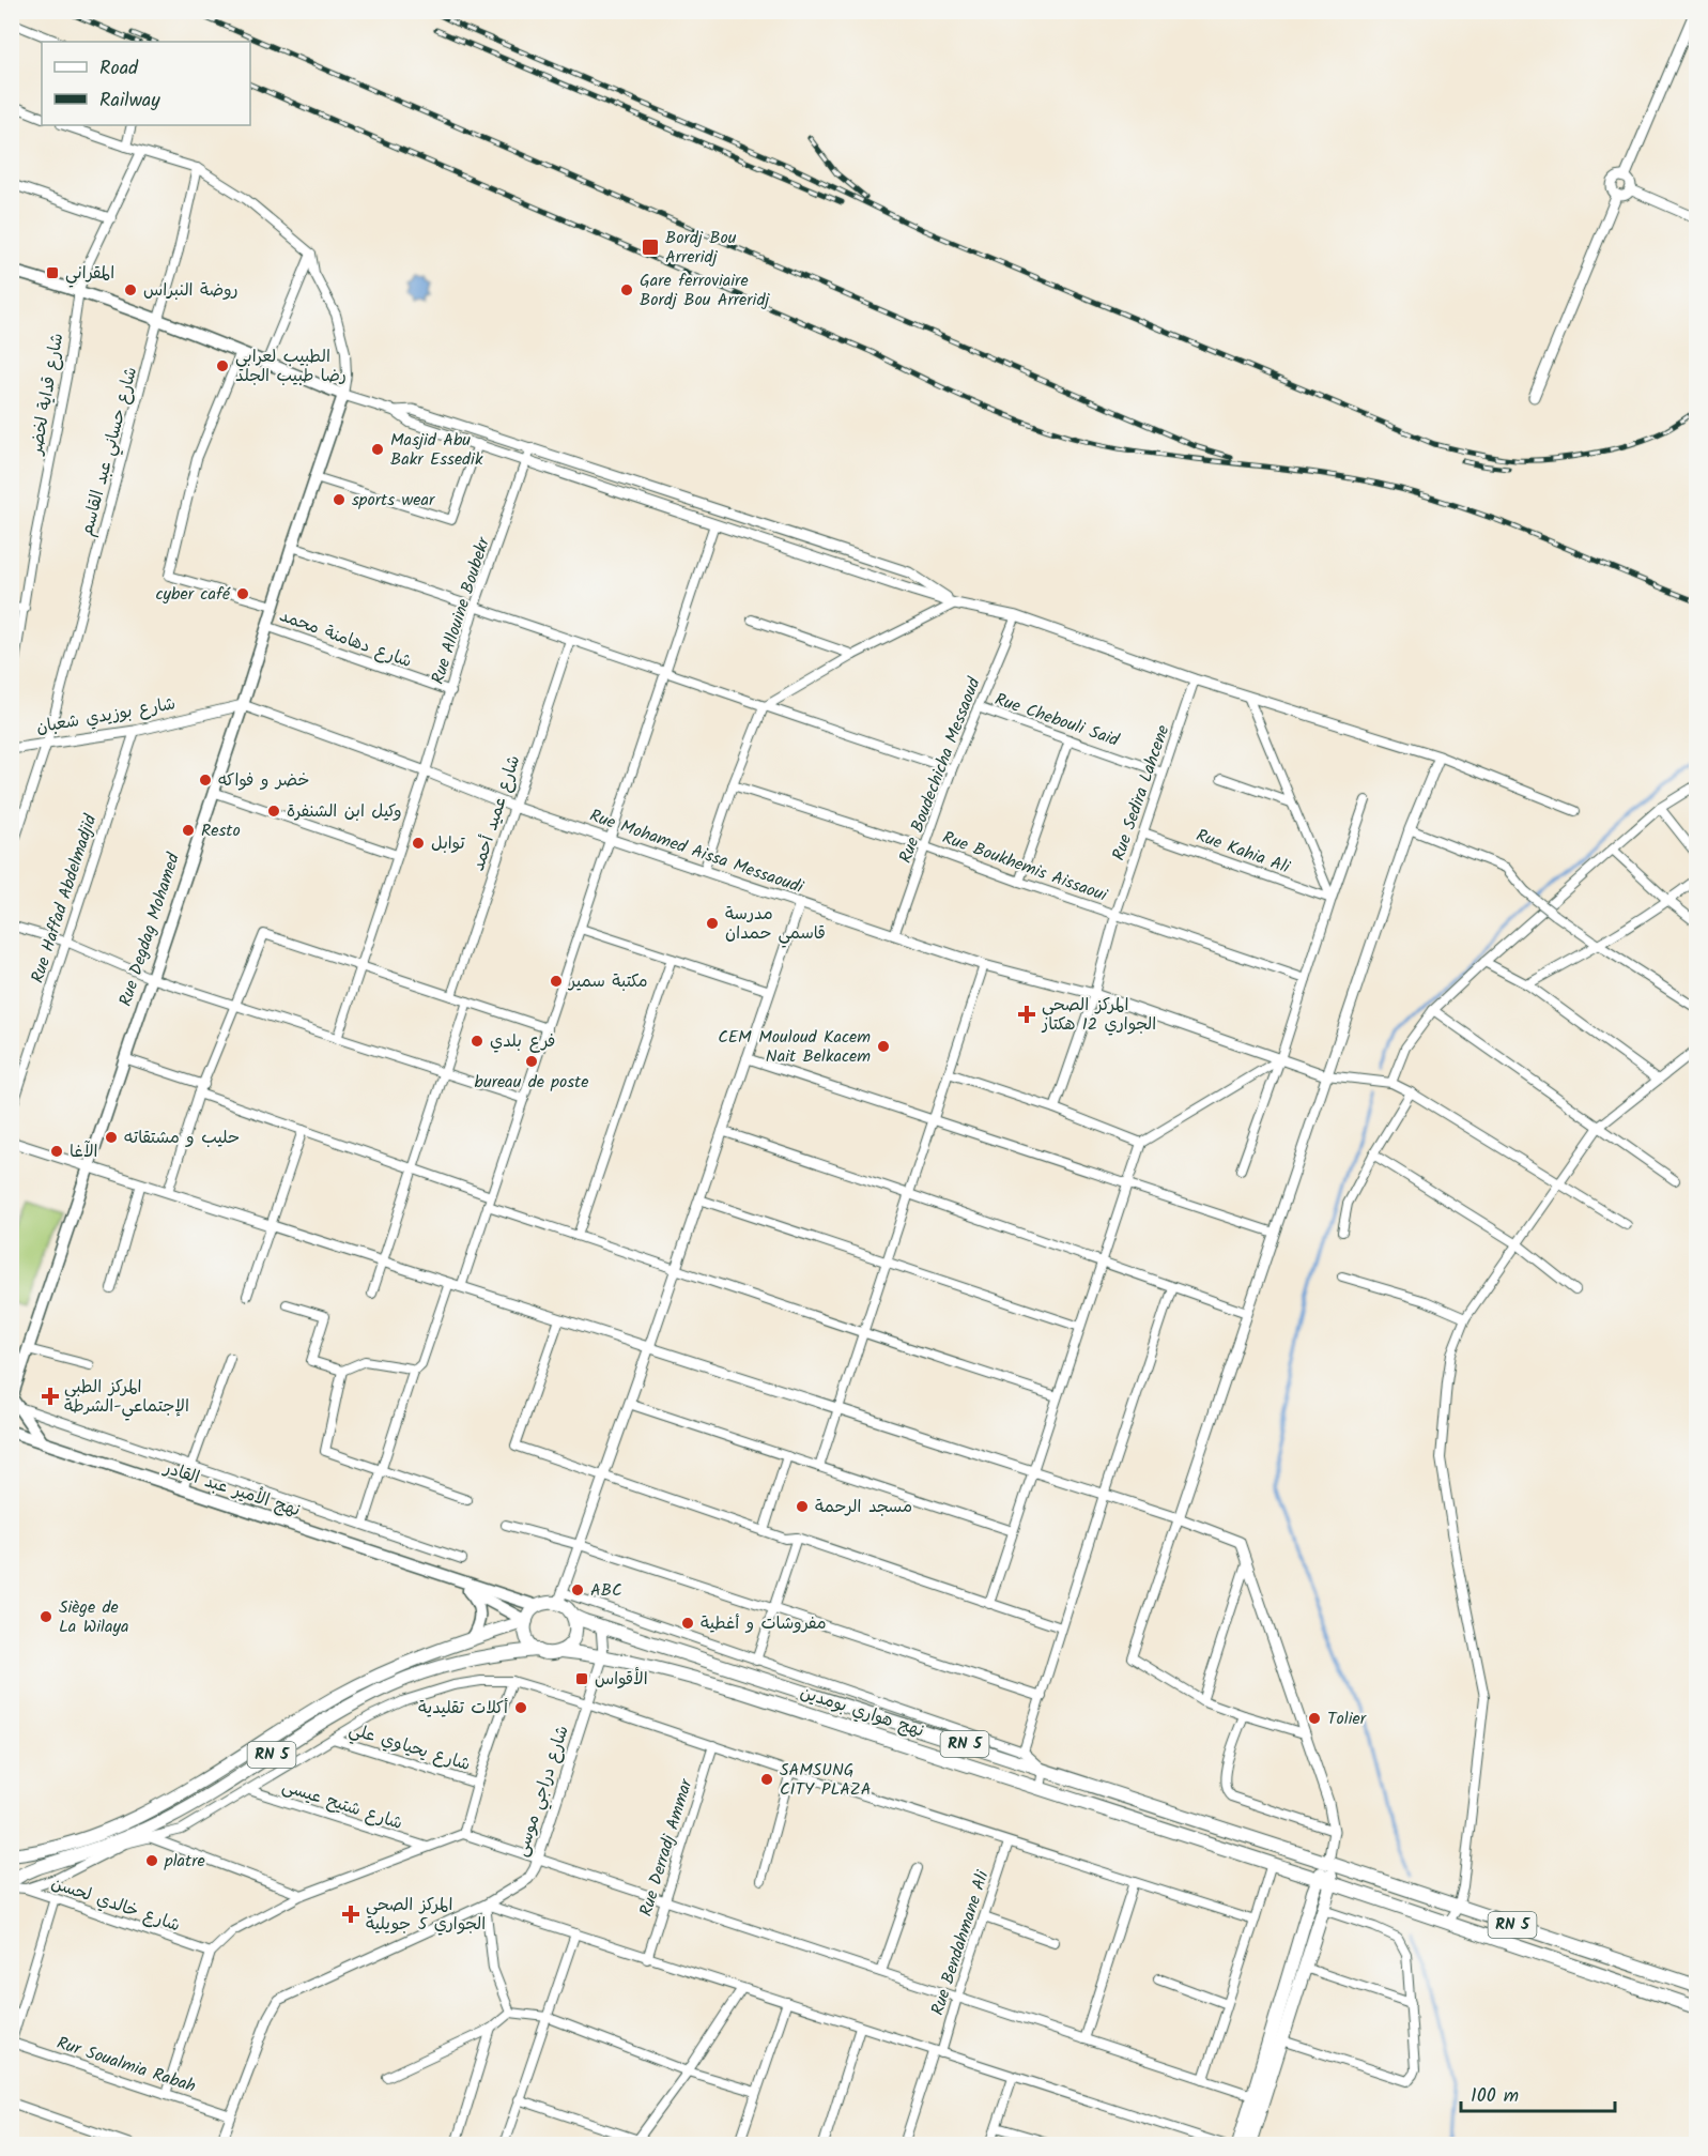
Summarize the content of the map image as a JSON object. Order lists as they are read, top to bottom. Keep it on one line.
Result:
{"streets":{"main road":["Rue Degdag Mohamed","نهج الأمير عبد القادر","نهج هواري بومدين","RN 5"],"street":["شارع قداية لخضر","شارع حساني عبد القاسم","Rue Allouine Boubekr","شارع دهامنة محمد","شارع بوزيدي شعبان","Rue Chebouli Said","Rue Boudechicha Messaoud","Rue Sedira Lahcene","شارع عميد أحمد","Rue Mohamed Aissa Messaoudi","Rue Kahia Ali","Rue Boukhemis Aissaoui","Rue Haffad Abdelmadjid","شارع يحياوي علي","شارع دراجي موسى","شارع شتيح عيسى","Rue Derradj Ammar","شارع خالدي لحسن","Rue Bendahmane Ali","Rur Soualmia Rabah"]},"crossings":[["شارع حساني عبد القاسم","شارع بوزيدي شعبان"],["Rue Allouine Boubekr","شارع دهامنة محمد"],["Rue Allouine Boubekr","Rue Mohamed Aissa Messaoudi"],["شارع دهامنة محمد","Rue Degdag Mohamed"],["شارع بوزيدي شعبان","Rue Mohamed Aissa Messaoudi"],["شارع بوزيدي شعبان","Rue Haffad Abdelmadjid"],["شارع بوزيدي شعبان","Rue Degdag Mohamed"],["Rue Chebouli Said","Rue Boudechicha Messaoud"],["Rue Chebouli Said","Rue Sedira Lahcene"],["Rue Boudechicha Messaoud","Rue Mohamed Aissa Messaoudi"],["Rue Boudechicha Messaoud","Rue Boukhemis Aissaoui"],["Rue Sedira Lahcene","Rue Mohamed Aissa Messaoudi"],["Rue Sedira Lahcene","Rue Kahia Ali"],["Rue Sedira Lahcene","Rue Boukhemis Aissaoui"],["شارع عميد أحمد","Rue Mohamed Aissa Messaoudi"],["Rue Mohamed Aissa Messaoudi","Rue Degdag Mohamed"],["نهج الأمير عبد القادر","نهج هواري بومدين"],["نهج الأمير عبد القادر","RN 5"],["نهج هواري بومدين","RN 5"],["نهج هواري بومدين","شارع دراجي موسى"],["RN 5","شارع خالدي لحسن"],["شارع دراجي موسى","Rur Soualmia Rabah"]],"places":{"transit":["Bordj Bou Arreridj","المقراني","الأقواس"],"other":["روضة النبراس","Gare ferroviaire Bordj Bou Arreridj","الطبيب لعرابي رضا طبيب الجلد","Masjid Abu Bakr Essedik","sports wear","cyber café","خضر و فواكه","وكيل ابن الشنفرة","Resto","توابل","مدرسة قاسمي حمدان","مكتبة سمير","فرع بلدي","CEM Mouloud Kacem Nait Belkacem","bureau de poste","حليب و مشتقاته","الآغا","مسجد الرحمة","ABC","Siège de La Wilaya","مفروشات و أغطية","أكلات تقليدية","Tolier","SAMSUNG CITY PLAZA","platre"],"health":["المركز الصحي الجواري 12 هكتار","المركز الطبي الإجتماعي-الشرطة","المركز الصحي الجواري 5 جويلية"]},"legend":["Road","Railway"],"scale_bar":"100 m"}
